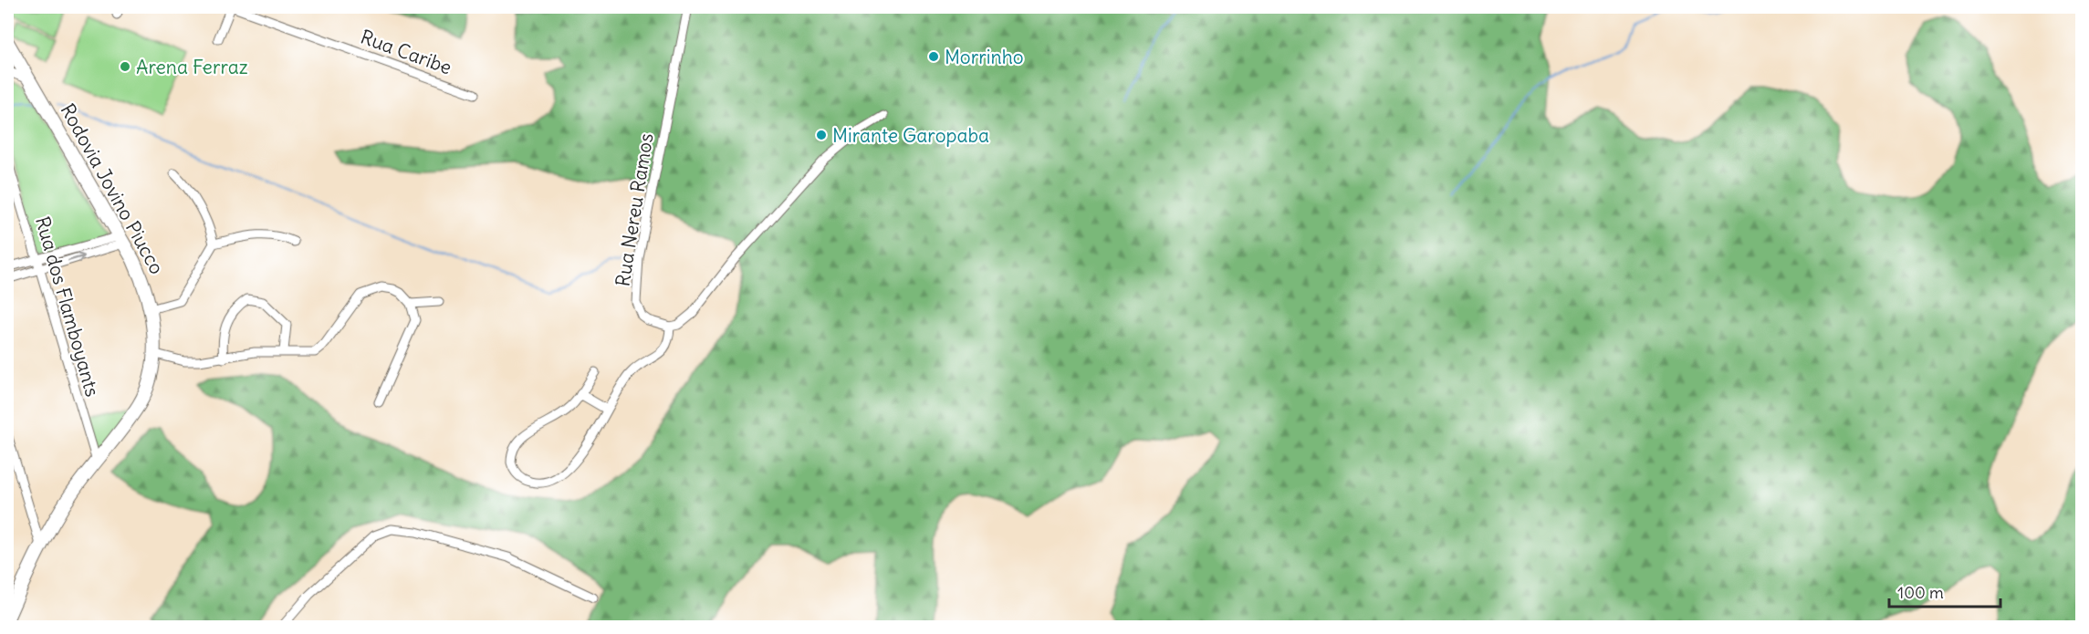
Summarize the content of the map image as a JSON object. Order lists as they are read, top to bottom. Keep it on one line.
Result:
{"streets":{"main road":["Rodovia Jovino Piucco"],"street":["Rua Caribe","Rua Nereu Ramos","Rua dos Flamboyants"]},"crossings":[["Rodovia Jovino Piucco","Rua dos Flamboyants"]],"places":["Morrinho","Arena Ferraz","Mirante Garopaba"],"scale_bar":"100 m"}
